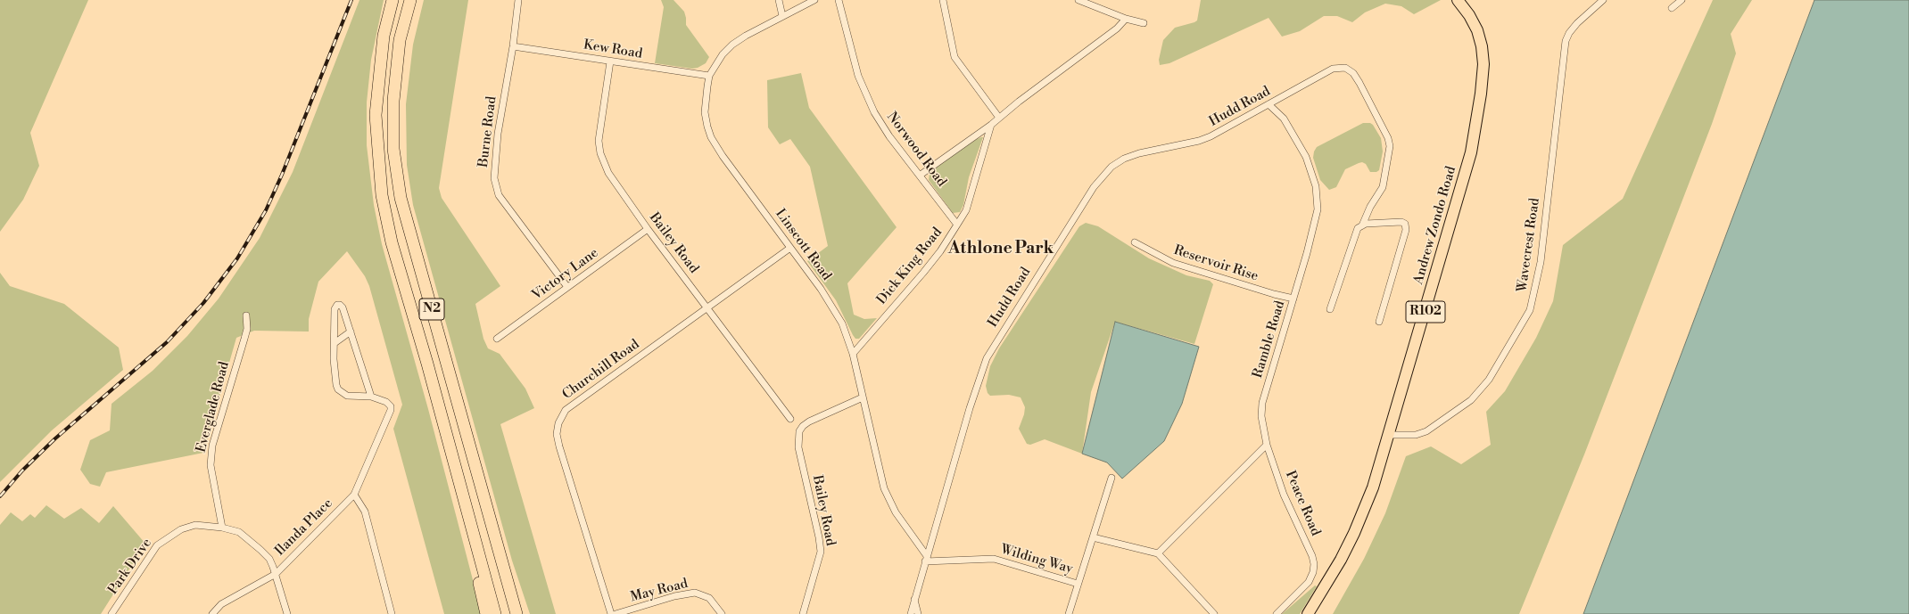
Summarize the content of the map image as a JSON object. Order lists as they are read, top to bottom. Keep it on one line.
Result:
{"streets":{"highway":["N2"],"main road":["Andrew Zondo Road","R102"],"street":["Kew Road","Hudd Road","Burne Road","Norwood Road","Bailey Road","Linscott Road","Wavecrest Road","Reservoir Rise","Dick King Road","Victory Lane","Ramble Road","Churchill Road","Everglade Road","Peace Road","Ilanda Place","Wilding Way","Park Drive","May Road"]},"crossings":[["Kew Road","Burne Road"],["Kew Road","Bailey Road"],["Kew Road","Linscott Road"],["Hudd Road","Linscott Road"],["Hudd Road","Ramble Road"],["Hudd Road","Wilding Way"],["Burne Road","Victory Lane"],["Norwood Road","Dick King Road"],["Andrew Zondo Road","Wavecrest Road"],["Bailey Road","Linscott Road"],["Bailey Road","Victory Lane"],["Bailey Road","Churchill Road"],["Linscott Road","Dick King Road"],["Linscott Road","Churchill Road"],["Linscott Road","Wilding Way"],["Reservoir Rise","Ramble Road"],["Ramble Road","Peace Road"],["Everglade Road","Park Drive"],["Ilanda Place","Park Drive"]],"districts":["Athlone Park"]}
